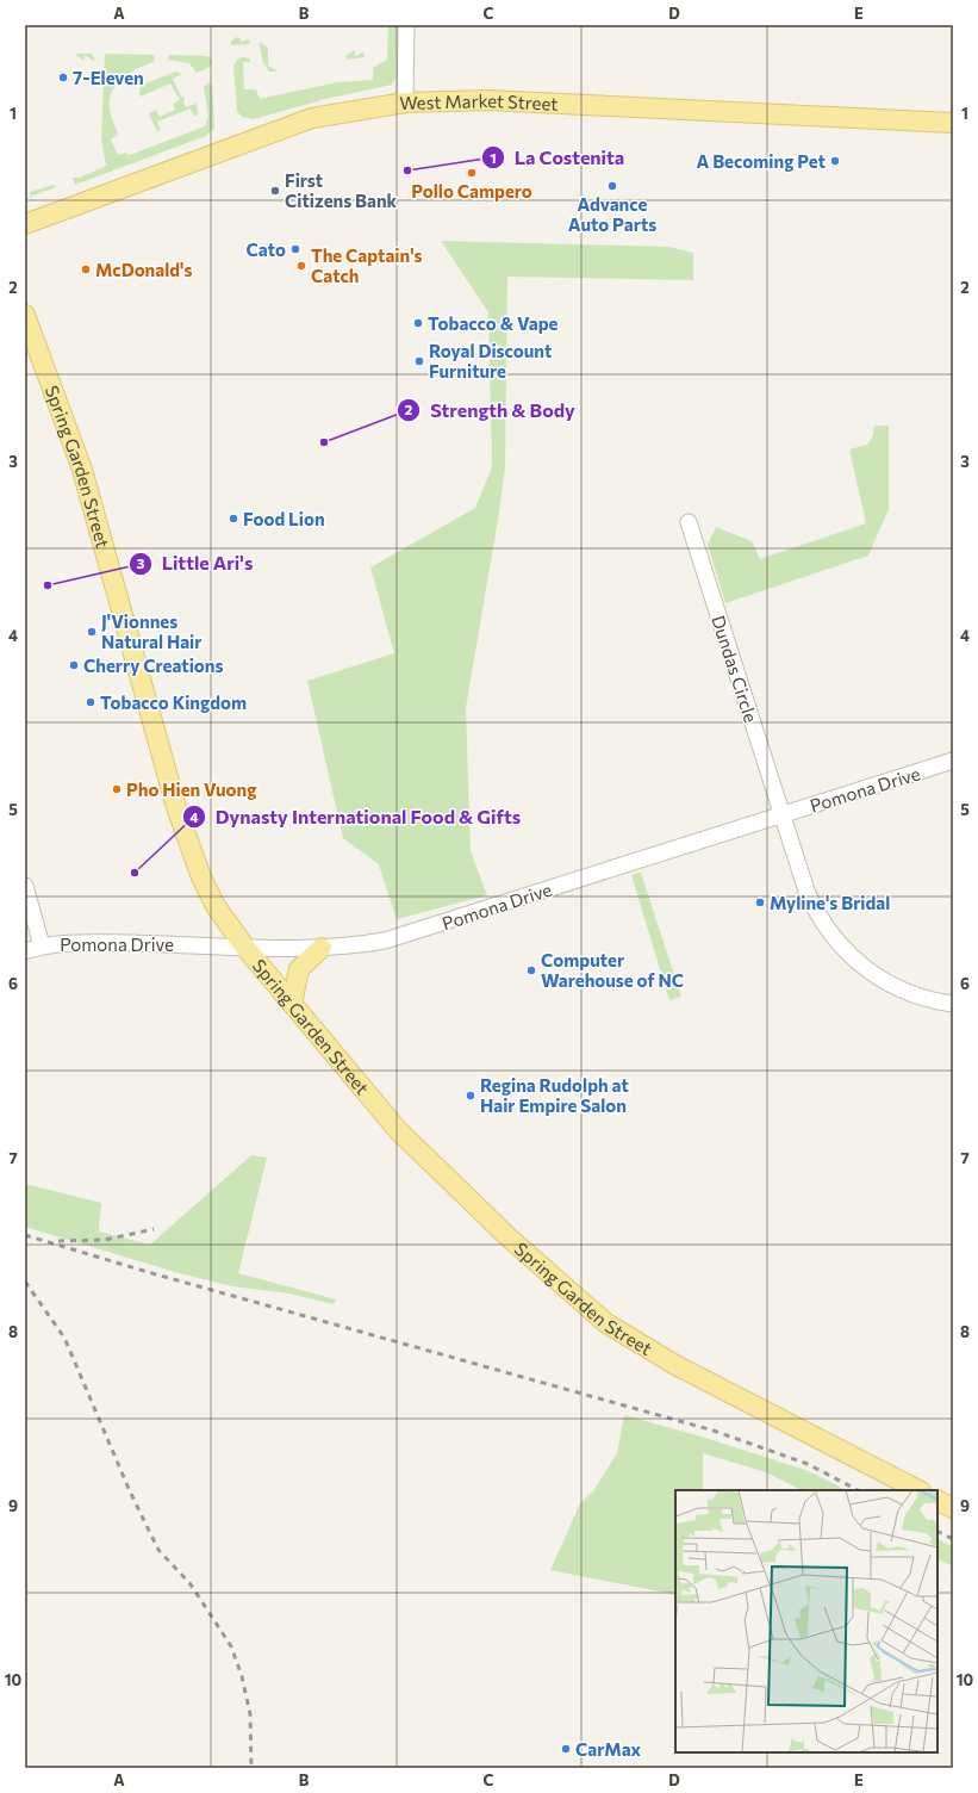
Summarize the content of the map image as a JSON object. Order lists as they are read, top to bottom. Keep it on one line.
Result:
{"streets":{"main road":["West Market Street","Spring Garden Street"],"street":["Dundas Circle","Pomona Drive"]},"crossings":[["Spring Garden Street","Pomona Drive"],["Dundas Circle","Pomona Drive"]],"places":["7-Eleven","A Becoming Pet","La Costenita","Pollo Campero","Advance Auto Parts","First Citizens Bank","Cato","The Captain's Catch","McDonald's","Tobacco & Vape","Royal Discount Furniture","Strength & Body","Food Lion","Little Ari's","J'Vionnes Natural Hair","Cherry Creations","Tobacco Kingdom","Pho Hien Vuong","Dynasty International Food & Gifts","Myline's Bridal","Computer Warehouse of NC","Regina Rudolph at Hair Empire Salon","CarMax"],"grid":{"columns":["A","B","C","D","E"],"rows":["1","2","3","4","5","6","7","8","9","10"]}}
